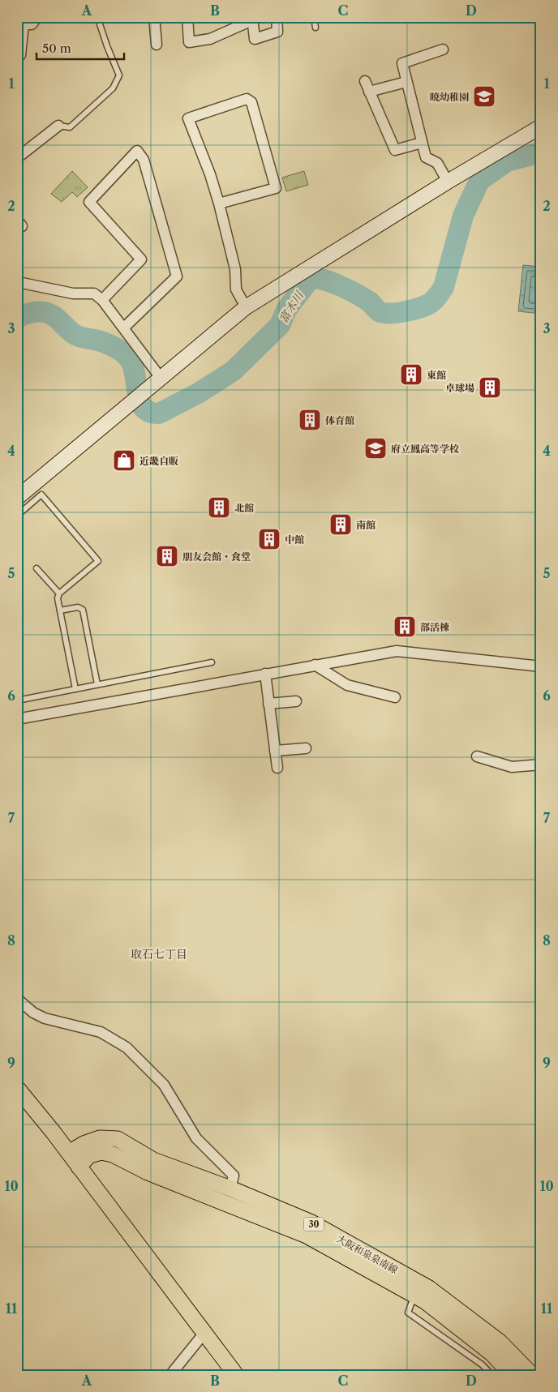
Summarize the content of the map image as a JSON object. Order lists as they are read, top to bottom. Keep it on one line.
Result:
{"streets":{"main road":["30","大阪和泉泉南線"]},"districts":["取石七丁目"],"water":["富木川"],"places":{"school or university":["暁幼稚園","府立鳳高等学校"],"building":["東館","卓球場","体育館","北館","南館","中館","朋友会館・食堂","部活棟"],"shop":["近畿自販"]},"scale_bar":"50 m","grid":{"columns":["A","B","C","D"],"rows":["1","2","3","4","5","6","7","8","9","10","11"]}}
